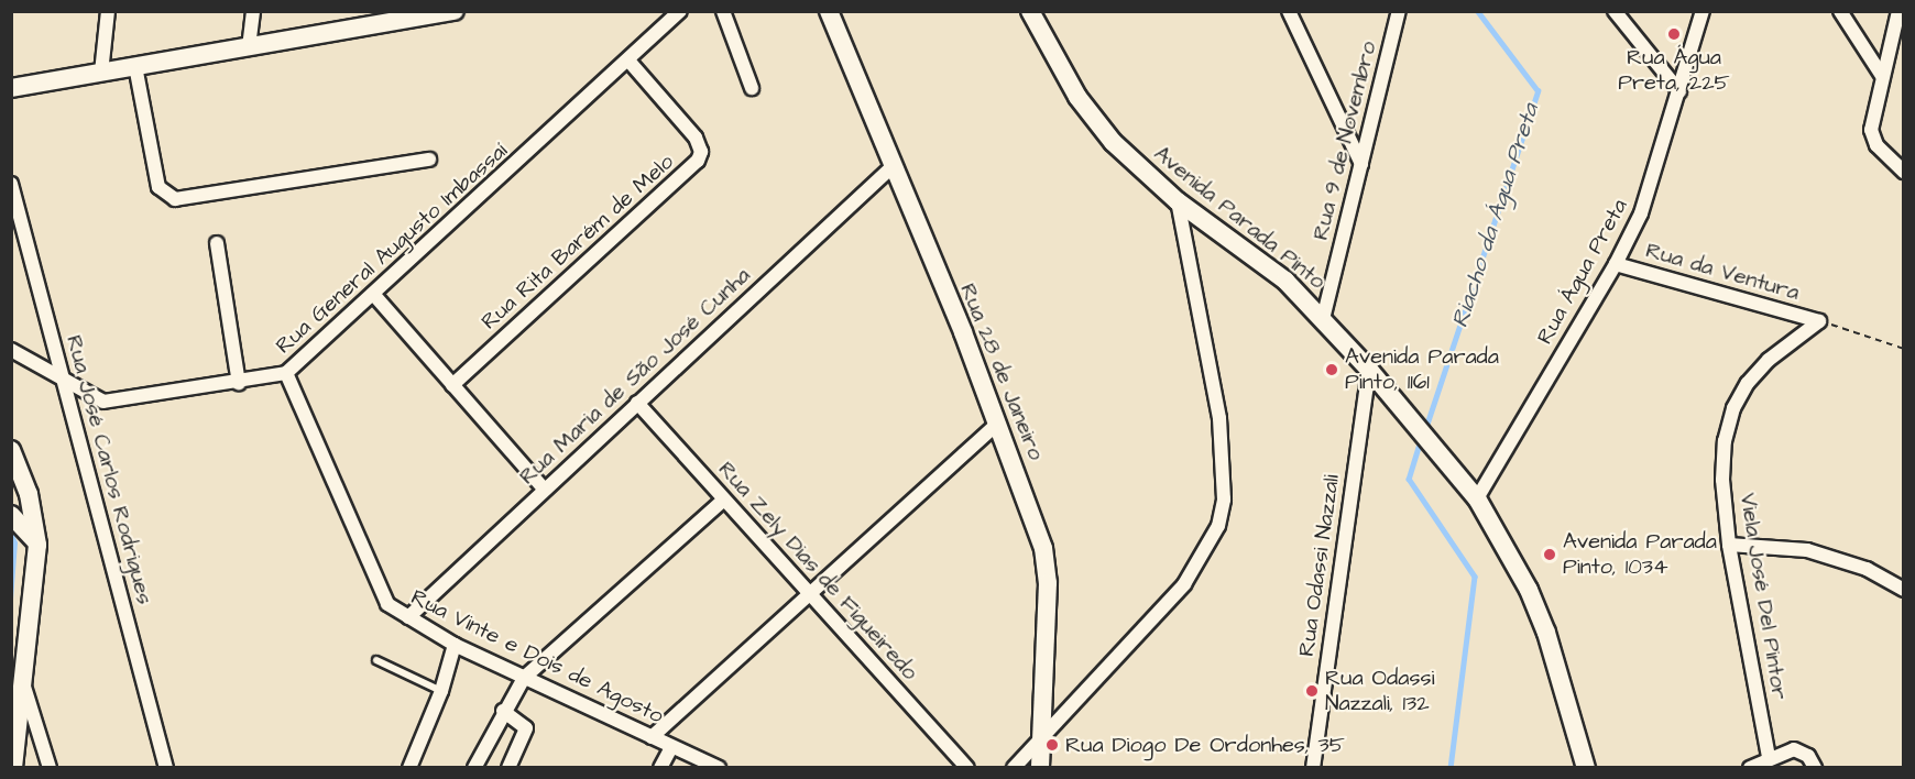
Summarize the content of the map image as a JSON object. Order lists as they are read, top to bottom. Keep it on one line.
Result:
{"streets":{"main road":["Avenida Parada Pinto","Rua 28 de Janeiro"],"street":["Rua 9 de Novembro","Rua Rita Barém de Melo","Rua General Augusto Imbassaí","Rua Água Preta","Rua da Ventura","Rua Maria de São José Cunha","Rua José Carlos Rodrigues","Rua Odassi Nazzali","Rua Zely Dias de Figueiredo","Viela José Del Pintor","Rua Vinte e Dois de Agosto"]},"crossings":[["Rua 9 de Novembro","Avenida Parada Pinto"],["Avenida Parada Pinto","Rua Água Preta"],["Avenida Parada Pinto","Rua Odassi Nazzali"],["Rua Rita Barém de Melo","Rua General Augusto Imbassaí"],["Rua General Augusto Imbassaí","Rua José Carlos Rodrigues"],["Rua General Augusto Imbassaí","Rua Vinte e Dois de Agosto"],["Rua Água Preta","Rua da Ventura"],["Rua da Ventura","Viela José Del Pintor"],["Rua 28 de Janeiro","Rua Maria de São José Cunha"],["Rua Maria de São José Cunha","Rua Zely Dias de Figueiredo"],["Rua Maria de São José Cunha","Rua Vinte e Dois de Agosto"]],"water":["Riacho da Água Preta"],"places":["Rua Água Preta, 225","Avenida Parada Pinto, 1161","Avenida Parada Pinto, 1034","Rua Odassi Nazzali, 132","Rua Diogo De Ordonhes, 35"]}
